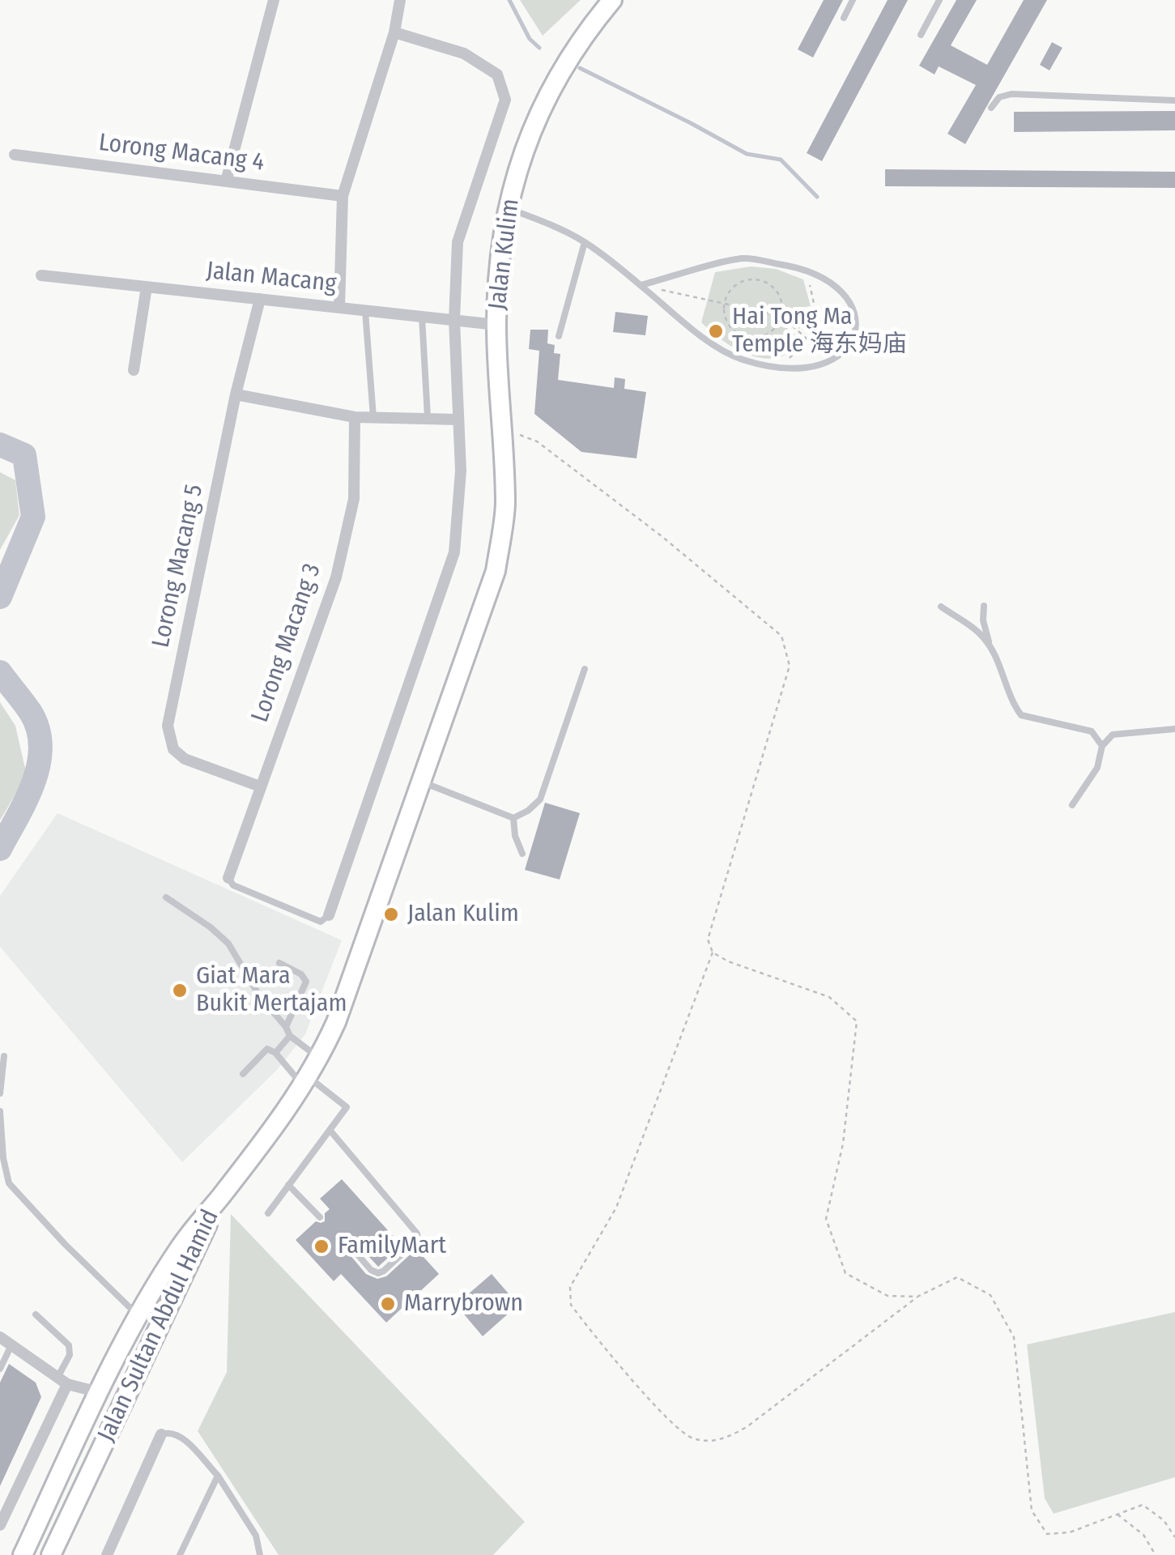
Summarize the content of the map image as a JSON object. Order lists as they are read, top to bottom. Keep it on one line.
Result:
{"streets":{"main road":["Jalan Kulim","Jalan Sultan Abdul Hamid"],"street":["Lorong Macang 4","Jalan Macang","Lorong Macang 5","Lorong Macang 3"]},"crossings":[["Jalan Kulim","Jalan Macang"],["Jalan Kulim","Jalan Sultan Abdul Hamid"],["Jalan Macang","Lorong Macang 5"],["Lorong Macang 5","Lorong Macang 3"]],"places":["Hai Tong Ma Temple 海东妈庙","Jalan Kulim","Giat Mara Bukit Mertajam","FamilyMart","Marrybrown"]}
